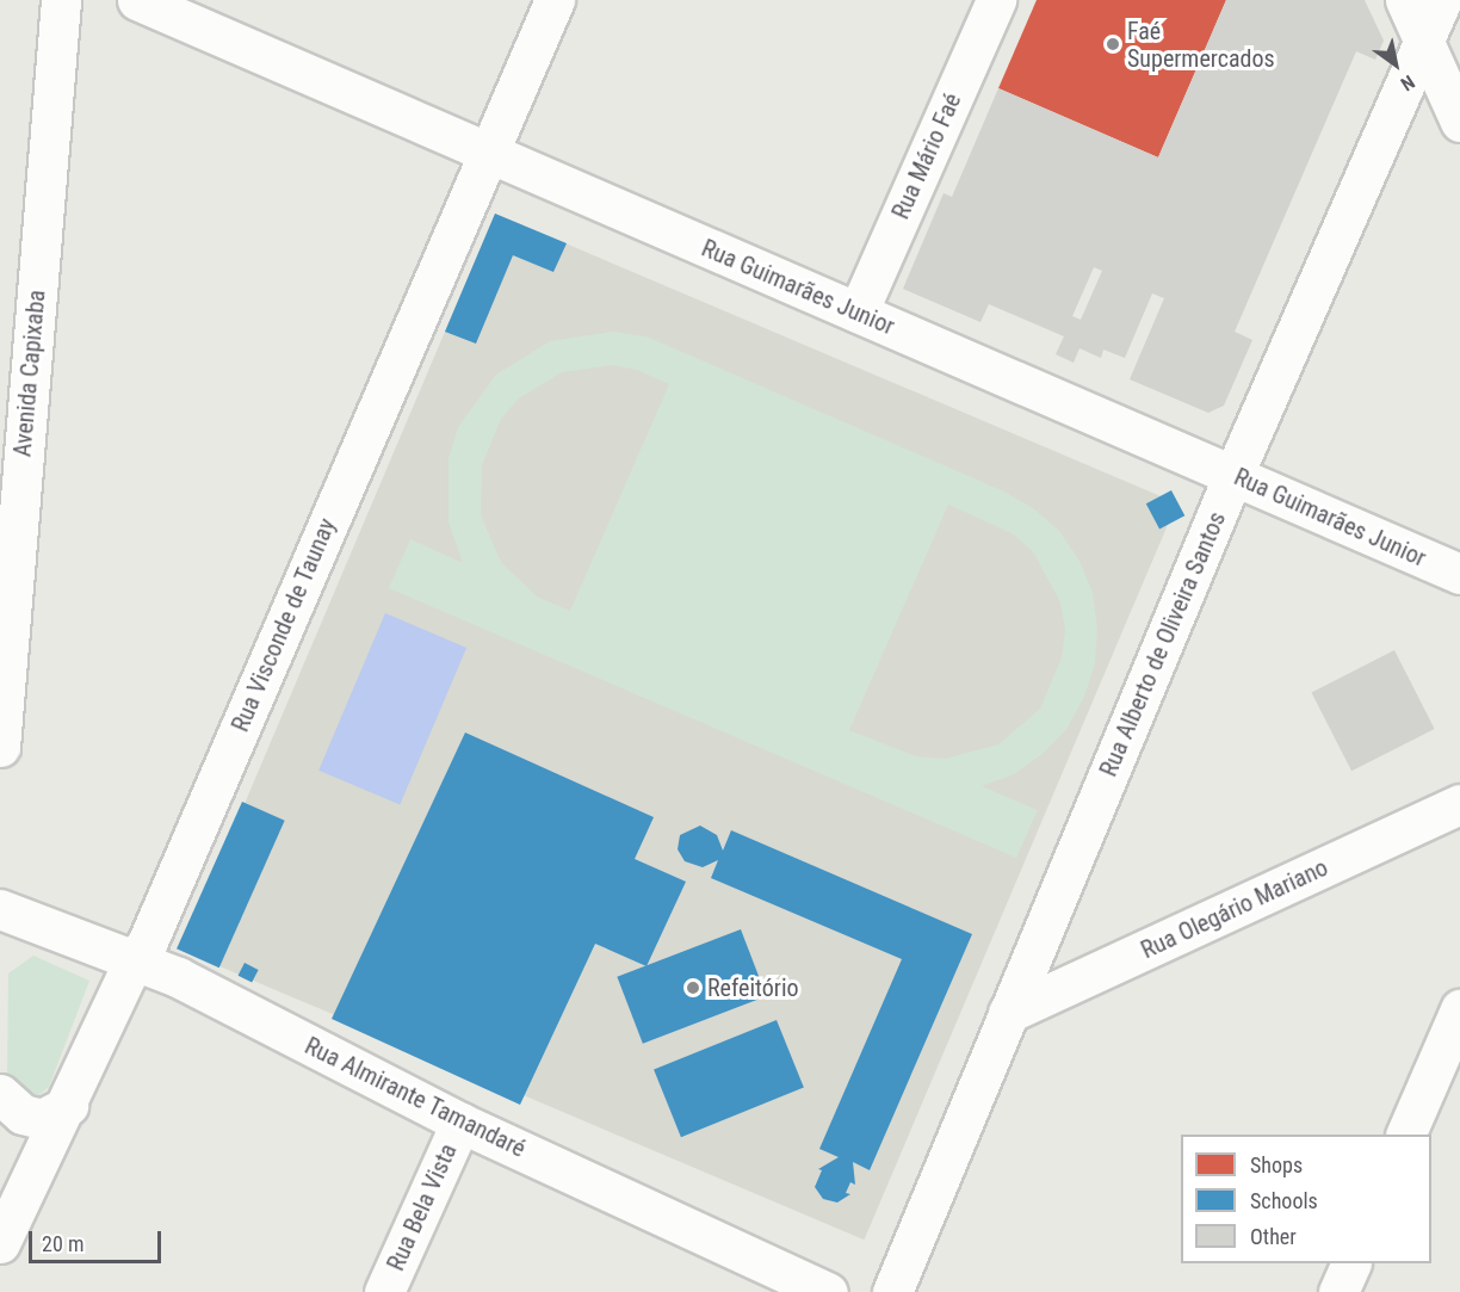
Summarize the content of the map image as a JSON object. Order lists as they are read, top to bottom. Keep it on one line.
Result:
{"streets":{"street":["Rua Mário Faé","Rua Guimarães Junior","Avenida Capixaba","Rua Visconde de Taunay","Rua Alberto de Oliveira Santos","Rua Olegário Mariano","Rua Almirante Tamandaré","Rua Bela Vista"]},"crossings":[["Rua Mário Faé","Rua Guimarães Junior"],["Rua Guimarães Junior","Rua Visconde de Taunay"],["Rua Guimarães Junior","Rua Alberto de Oliveira Santos"],["Rua Visconde de Taunay","Rua Almirante Tamandaré"],["Rua Alberto de Oliveira Santos","Rua Olegário Mariano"],["Rua Almirante Tamandaré","Rua Bela Vista"]],"places":["Faé Supermercados","Refeitório"],"legend":["Shops","Schools","Other"],"scale_bar":"20 m","north":"bottom right"}
